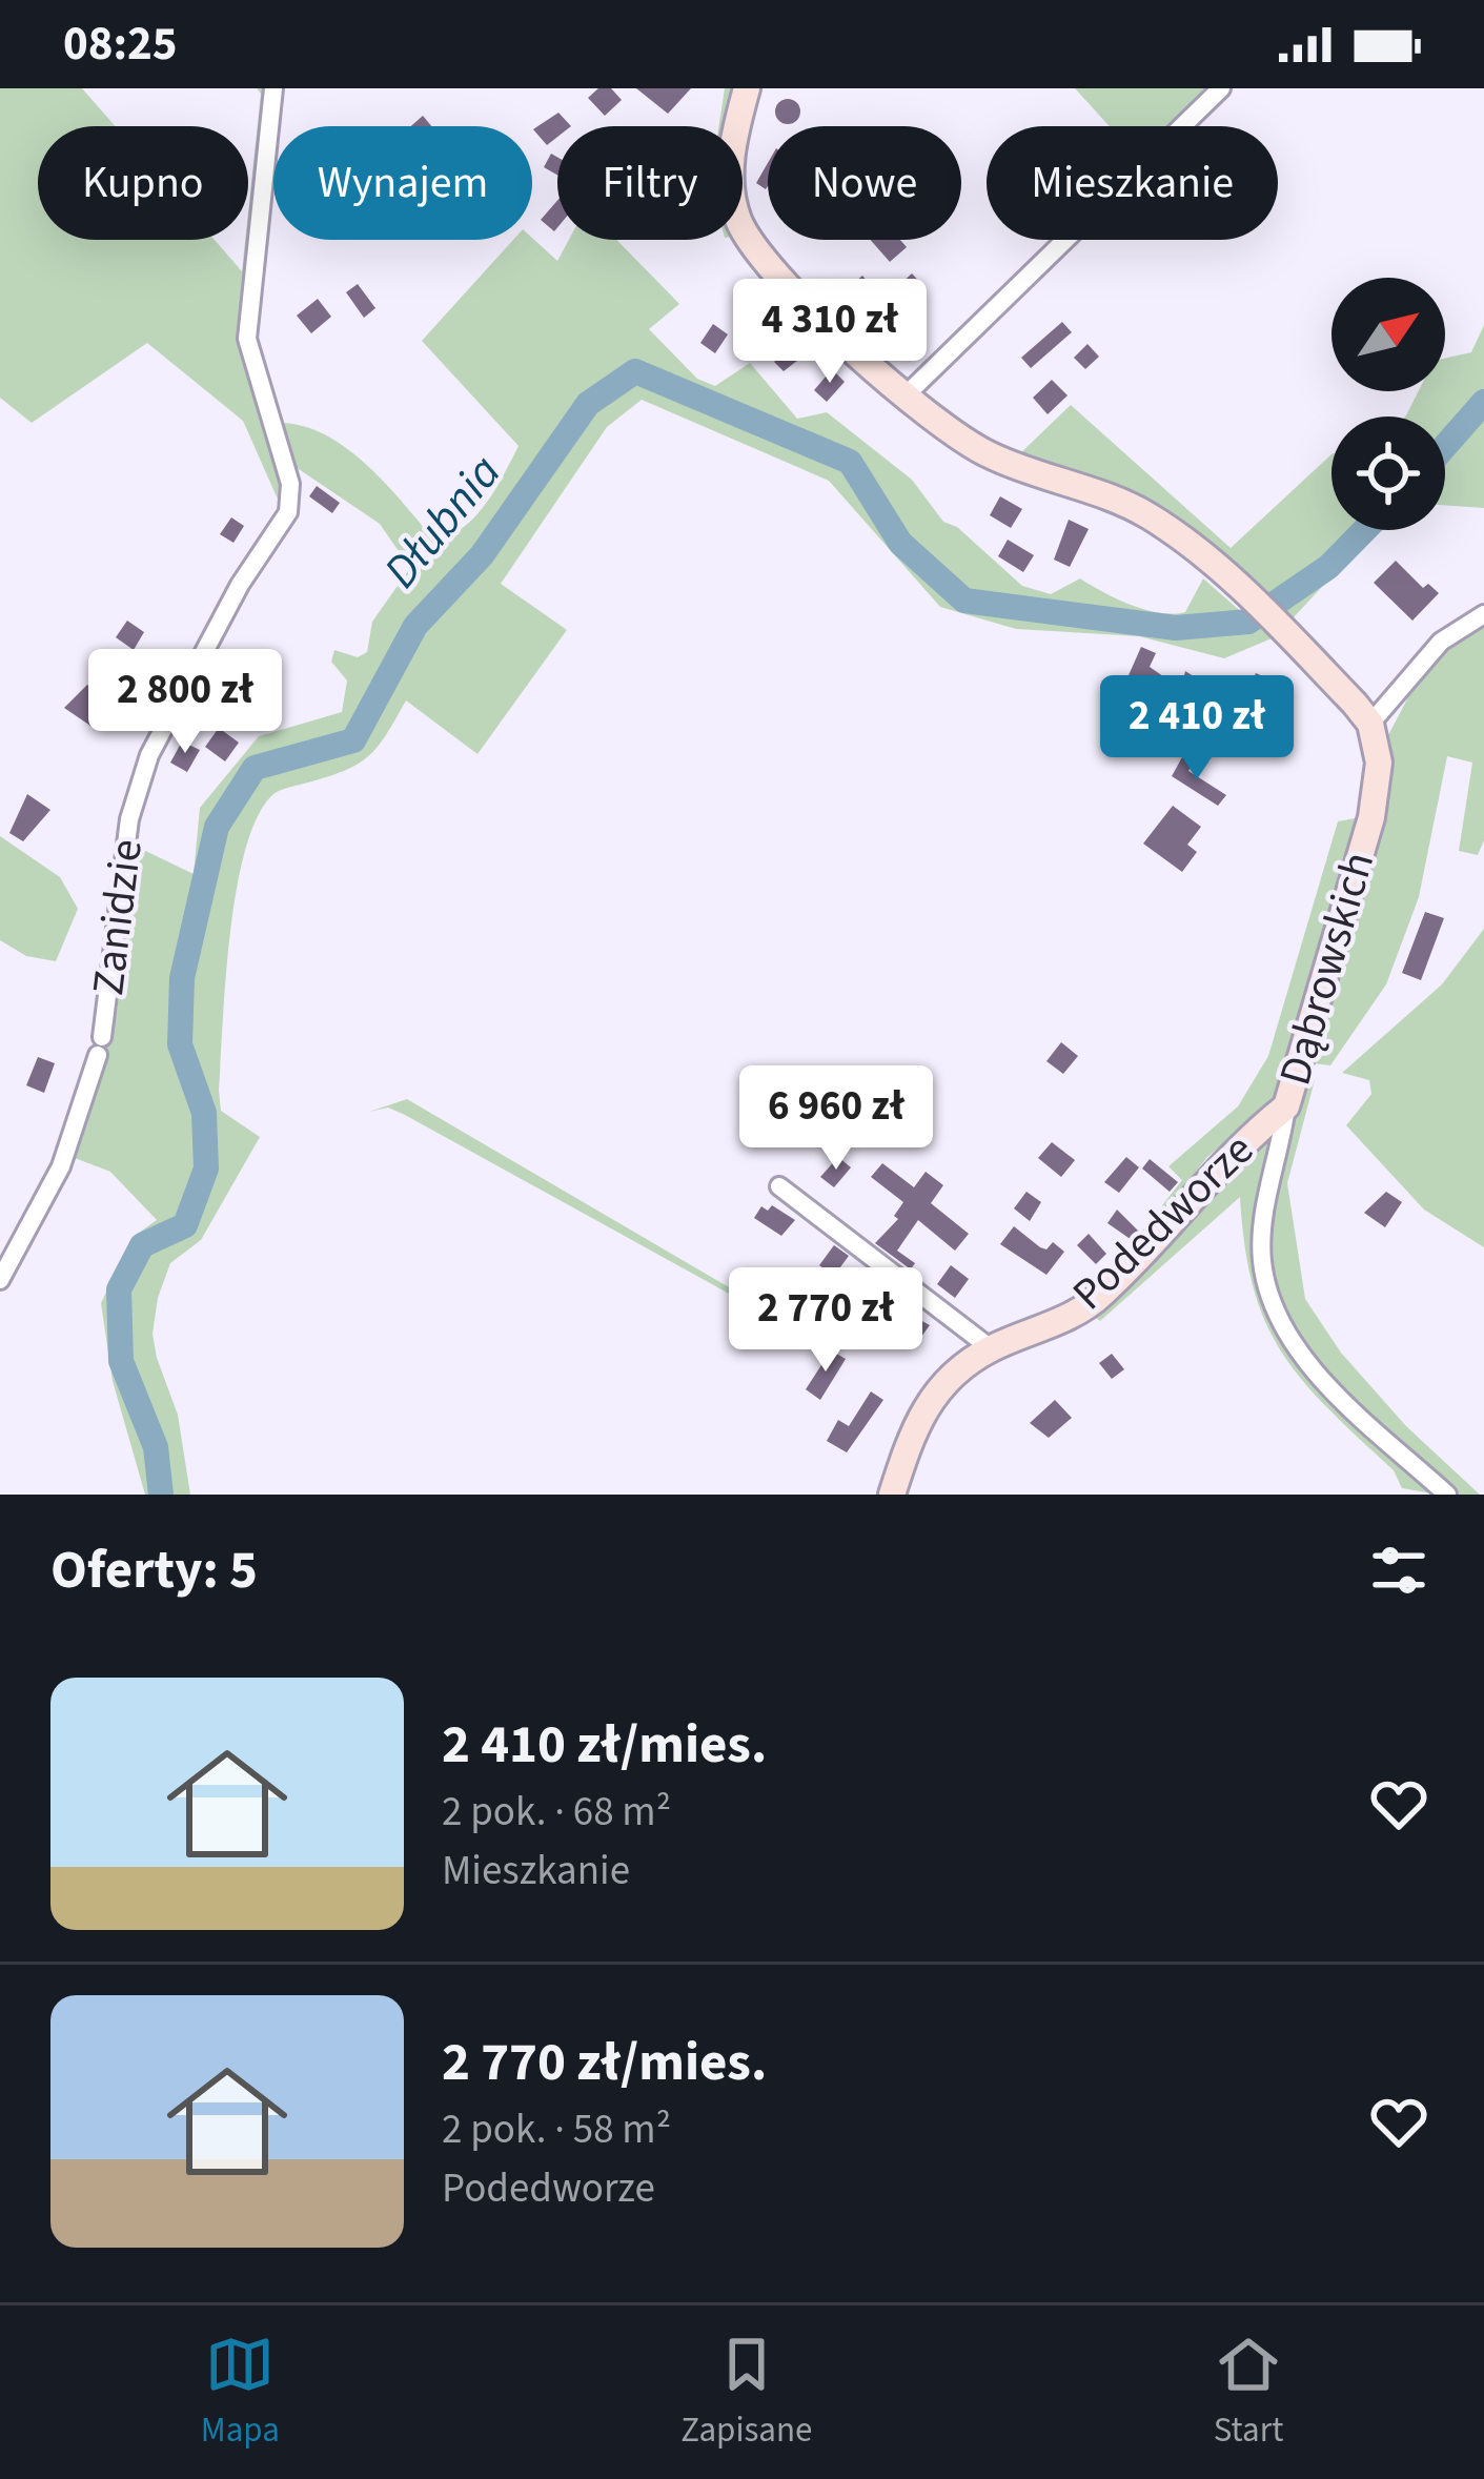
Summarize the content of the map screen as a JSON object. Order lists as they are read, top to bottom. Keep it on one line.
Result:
{"streets":{"street":["Zanidzie","Dąbrowskich","Podedworze"]},"crossings":[["Dąbrowskich","Podedworze"]],"water":["Dłubnia"],"north":"top right","page":{"status":"08:25","chip":["Kupno","Wynajem","Filtry","Nowe","Mieszkanie"],"price":["4 310 zł","2 800 zł","2 410 zł","6 960 zł","2 770 zł"],"heading":"Oferty: 5","list":[{"name":"2 410 zł/mies.","note":"2 pok. · 68 m² · Mieszkanie"},{"name":"2 770 zł/mies.","note":"2 pok. · 58 m² · Podedworze"}],"tabs":["Mapa","Zapisane","Start"]}}
